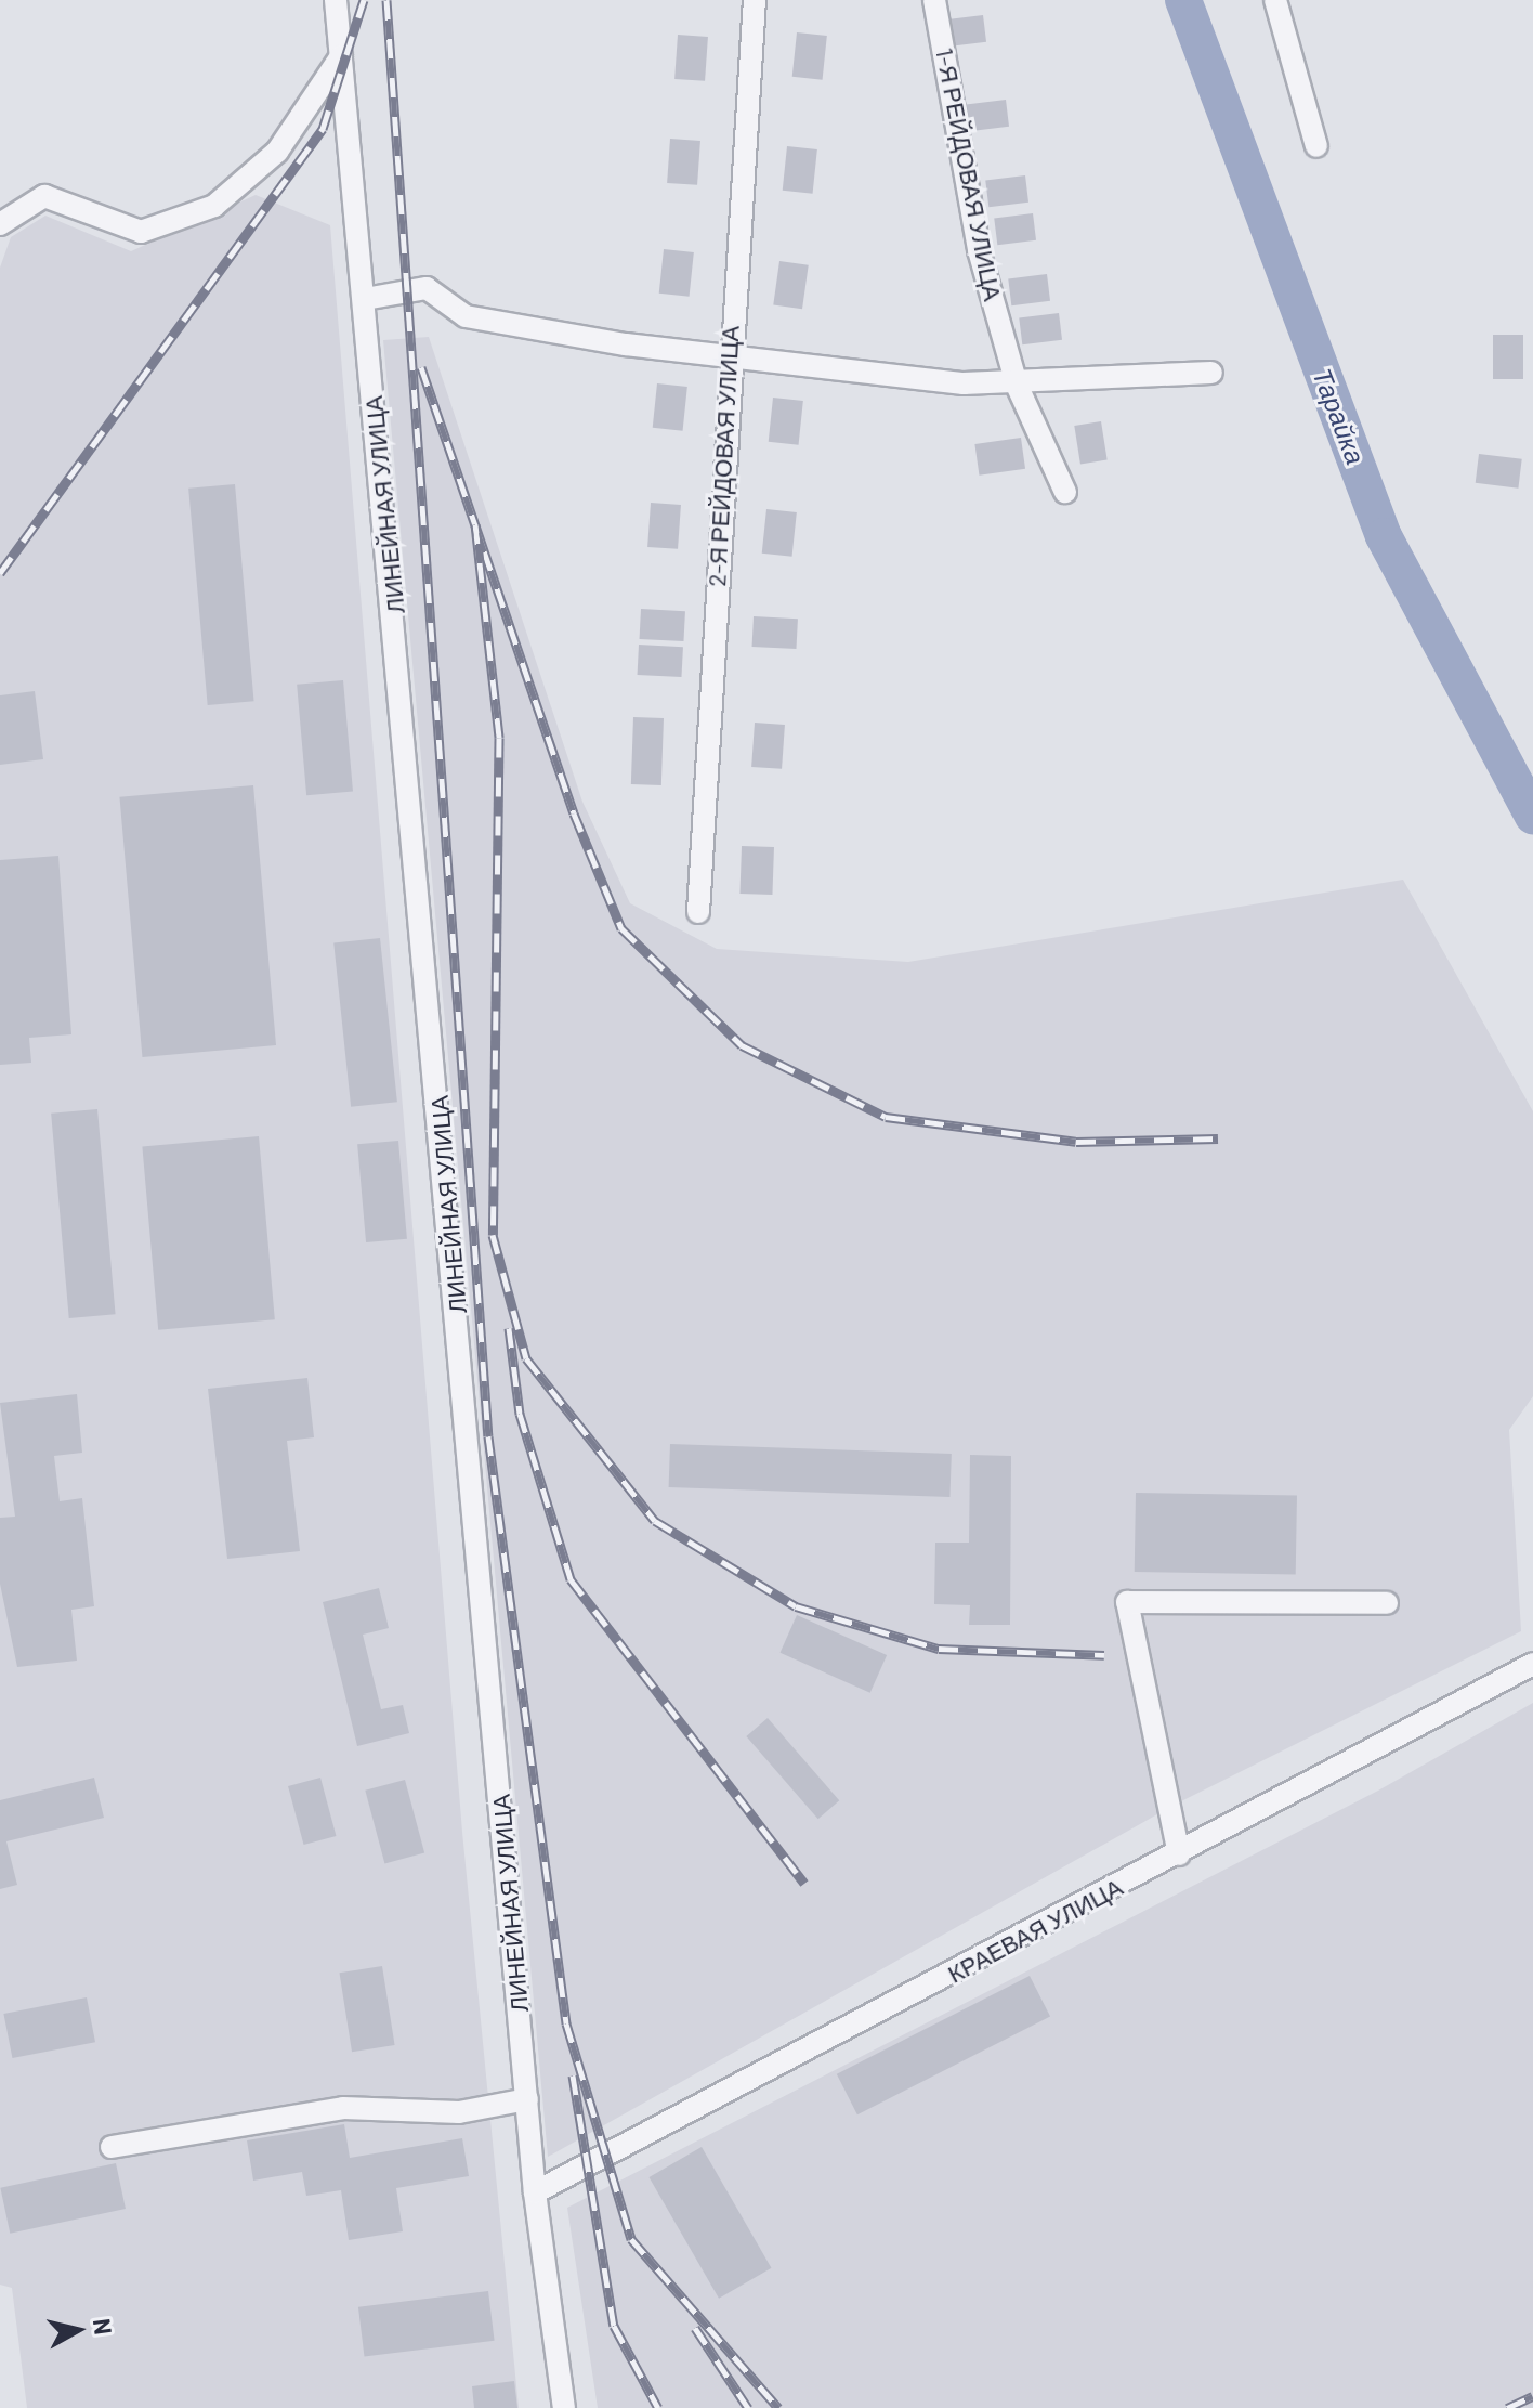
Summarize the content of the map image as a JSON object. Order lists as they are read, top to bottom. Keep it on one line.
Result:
{"streets":{"street":["1-Я РЕЙДОВАЯ УЛИЦА","2-Я РЕЙДОВАЯ УЛИЦА","ЛИНЕЙНАЯ УЛИЦА","КРАЕВАЯ УЛИЦА"]},"crossings":[["ЛИНЕЙНАЯ УЛИЦА","КРАЕВАЯ УЛИЦА"]],"water":["Тарайка"],"north":"right"}
